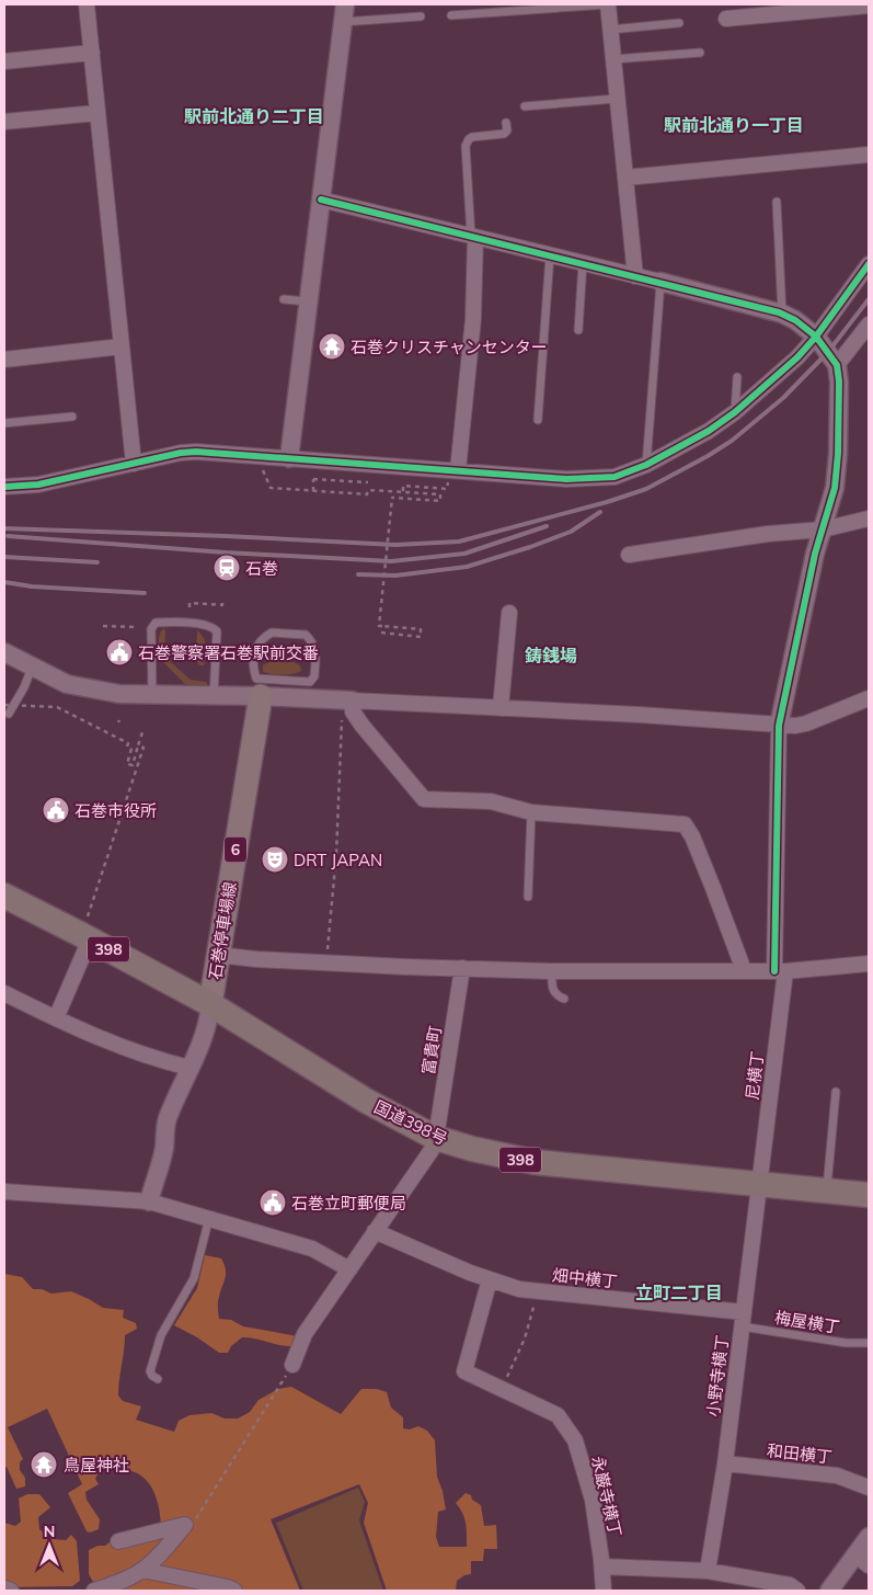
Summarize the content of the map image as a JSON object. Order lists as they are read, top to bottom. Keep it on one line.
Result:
{"streets":{"highway":["398","国道398号"],"main road":["6","石巻停車場線"],"street":["富貴町","尼横丁","畑中横丁","小野寺横丁","和田横丁","永巌寺横丁"],"lane":["梅屋横丁"]},"crossings":[["石巻停車場線","国道398号"],["富貴町","国道398号"],["富貴町","畑中横丁"],["尼横丁","国道398号"],["尼横丁","小野寺横丁"],["国道398号","小野寺横丁"],["畑中横丁","梅屋横丁"],["畑中横丁","小野寺横丁"],["梅屋横丁","小野寺横丁"],["小野寺横丁","和田横丁"]],"districts":["駅前北通り二丁目","駅前北通り一丁目","鋳銭場","立町二丁目"],"places":{"temple":["石巻クリスチャンセンター","鳥屋神社"],"station":["石巻"],"public building":["石巻警察署石巻駅前交番","石巻市役所","石巻立町郵便局"],"theatre":["DRT JAPAN"]},"north":"top"}
